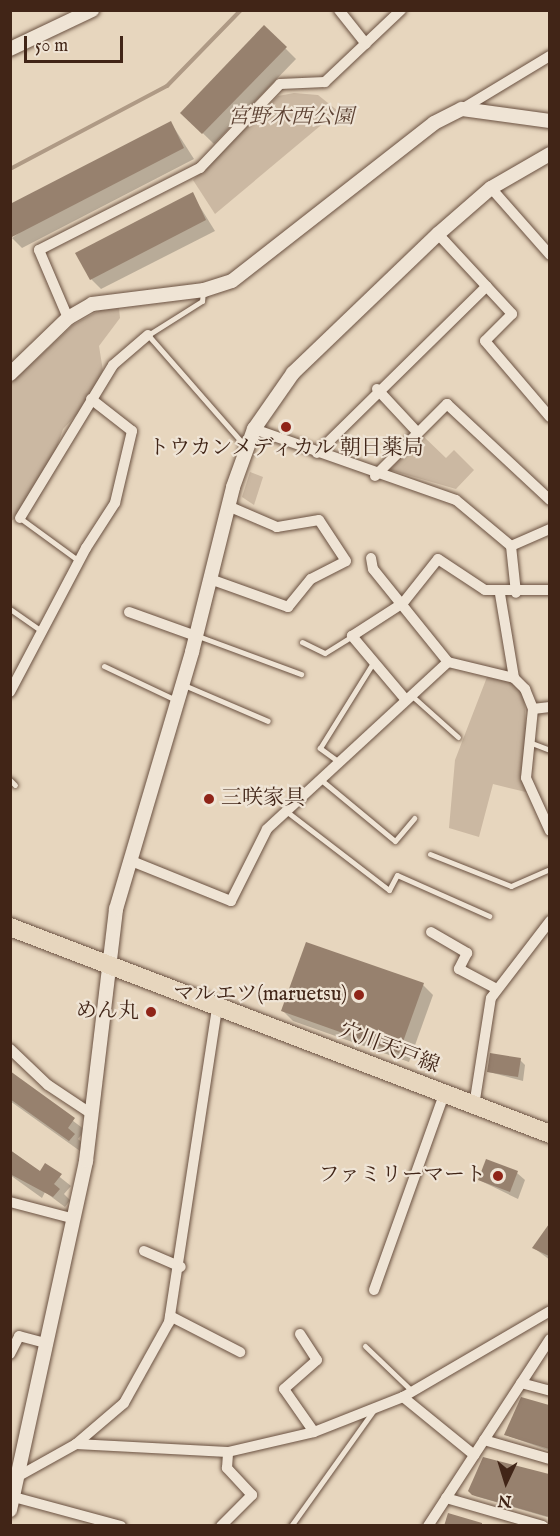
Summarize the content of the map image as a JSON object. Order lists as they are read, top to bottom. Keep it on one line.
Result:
{"streets":{"main road":["穴川天戸線"]},"parks":["宮野木西公園"],"places":["トウカンメディカル 朝日薬局","三咲家具","マルエツ(maruetsu)","めん丸","ファミリーマート"],"scale_bar":"50 m","north":"bottom"}
